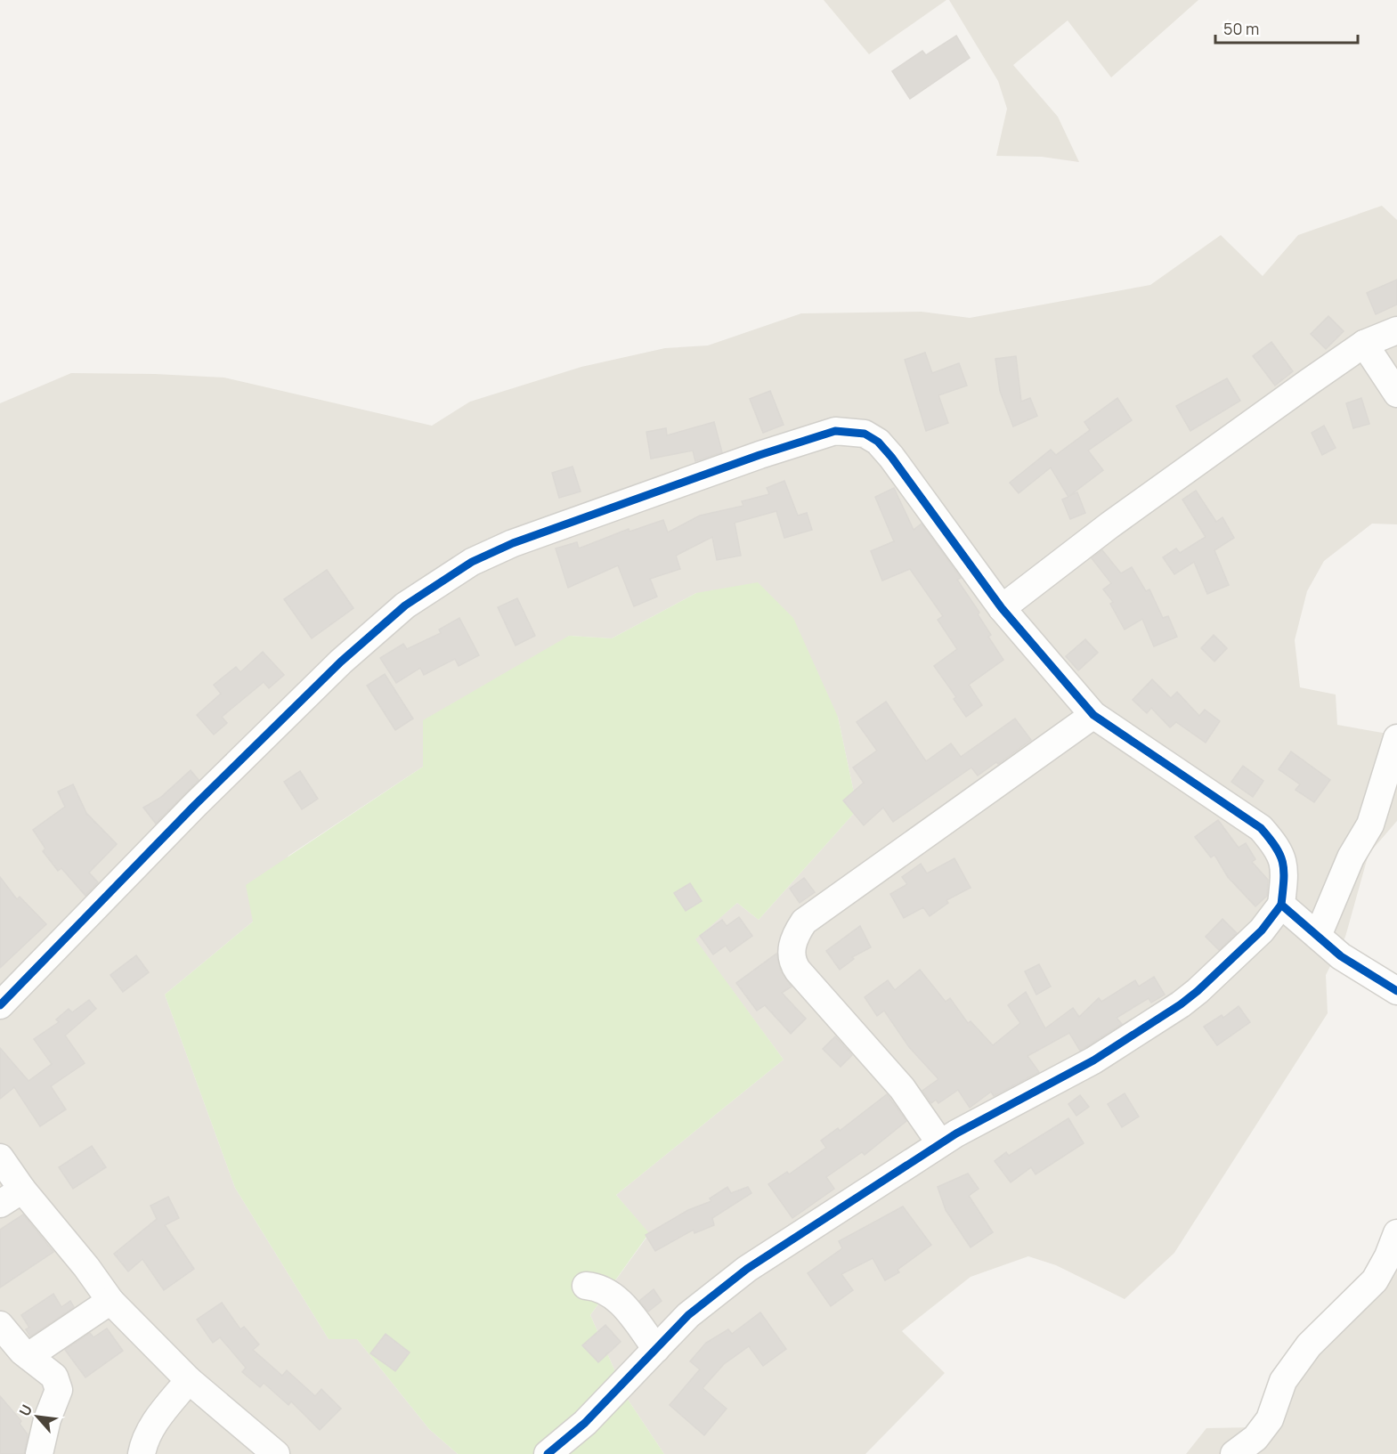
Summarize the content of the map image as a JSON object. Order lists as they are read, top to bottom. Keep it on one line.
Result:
{"scale_bar":"50 m","north":"top left"}
